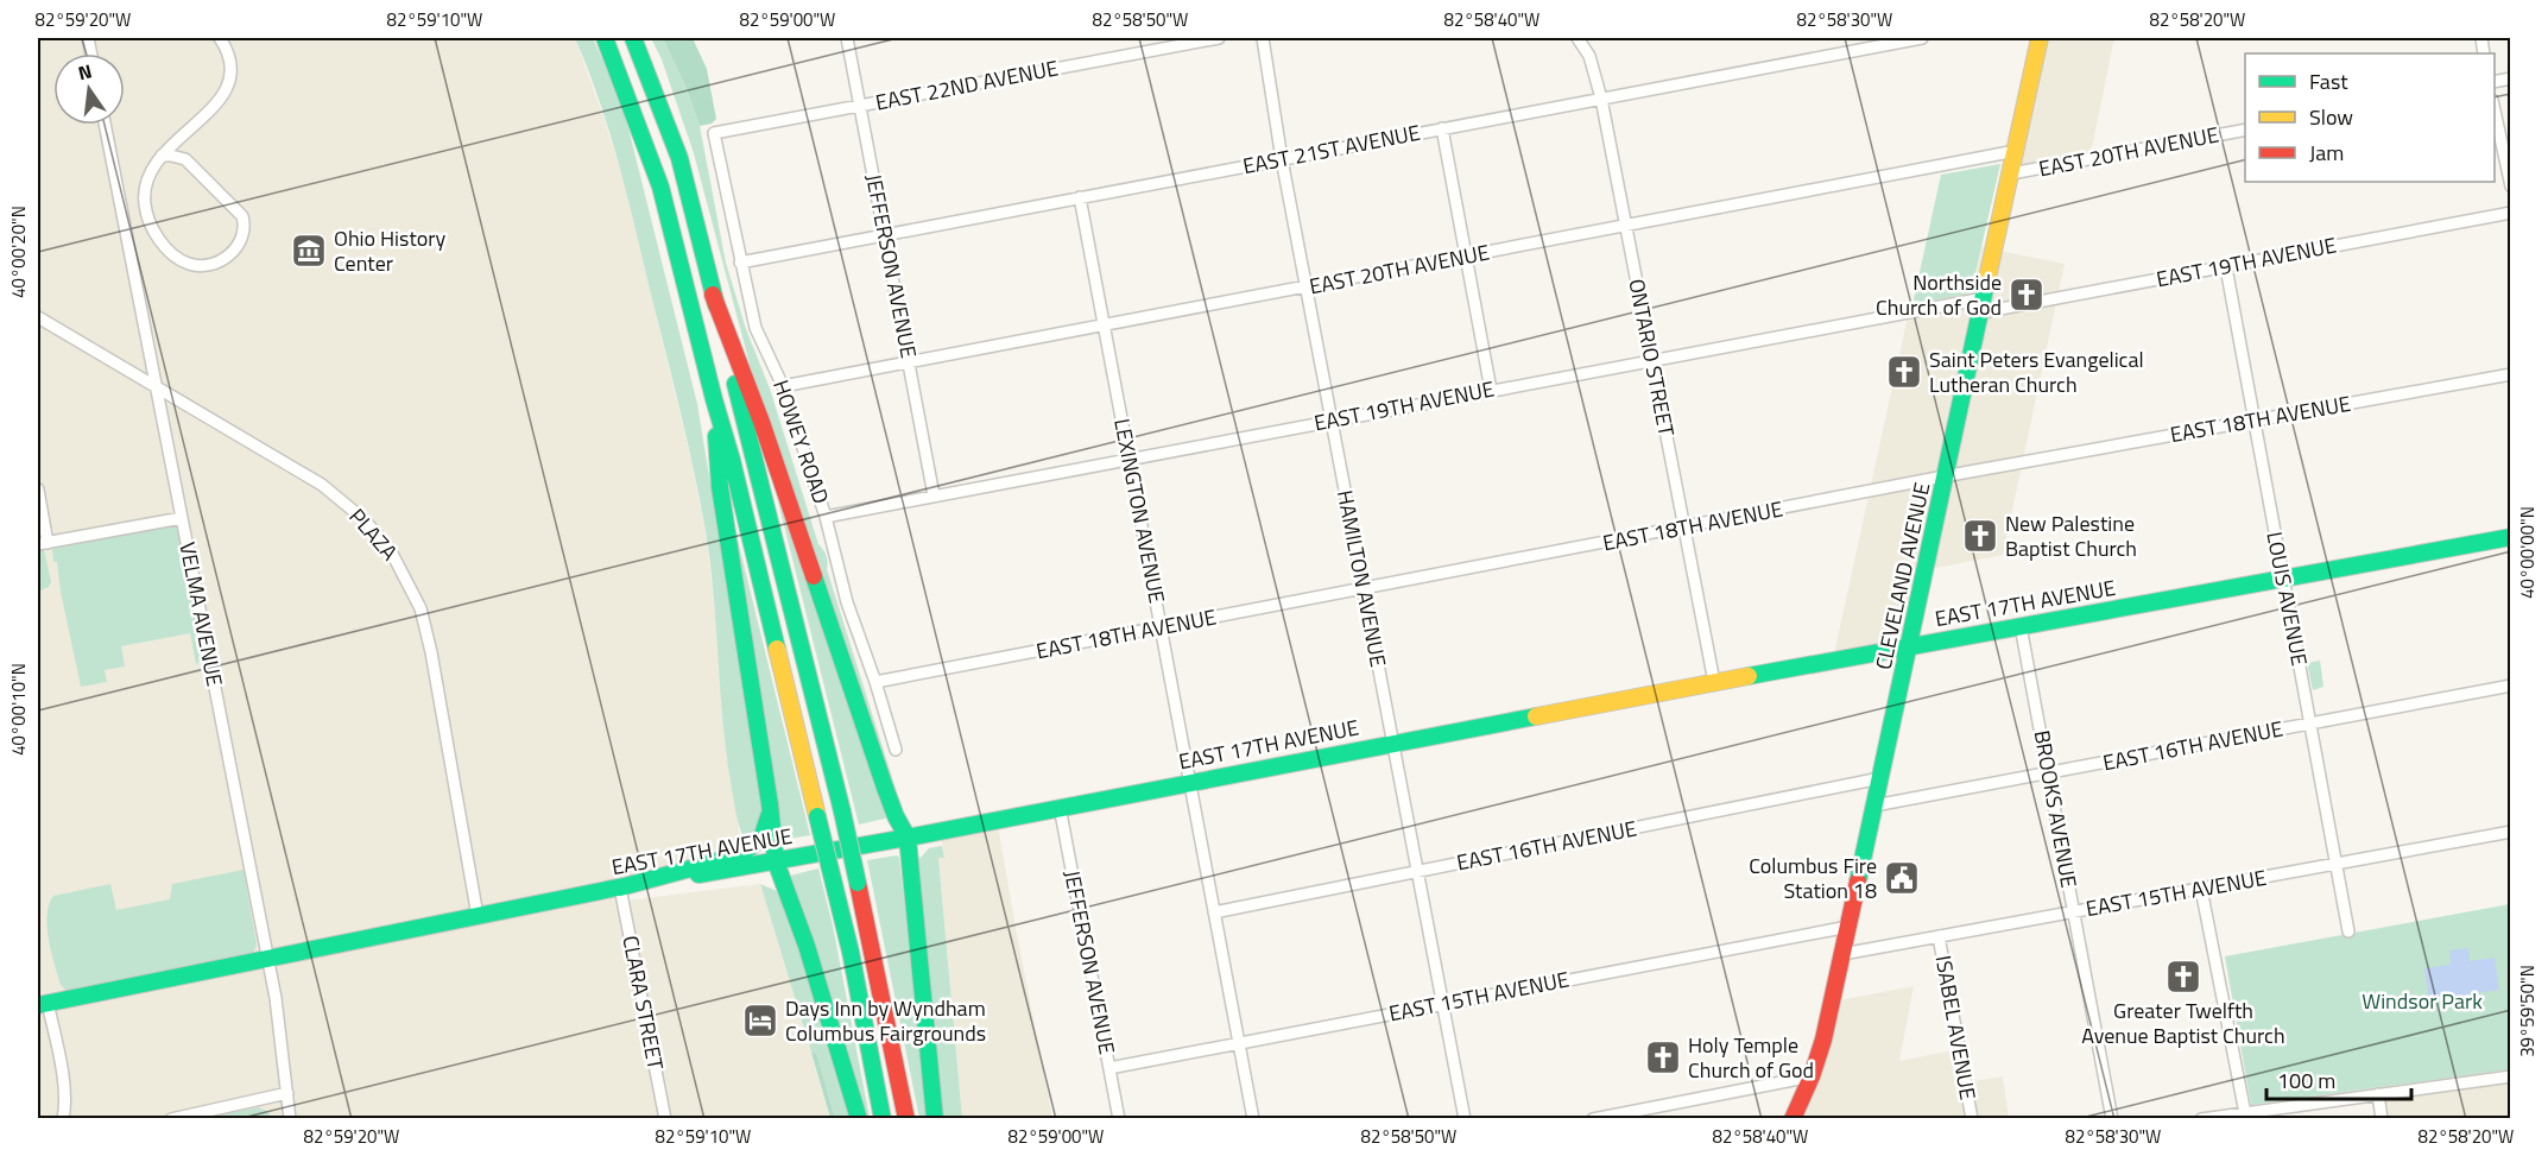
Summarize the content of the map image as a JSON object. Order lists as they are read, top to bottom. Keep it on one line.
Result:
{"streets":{"main road":["CLEVELAND AVENUE","EAST 17TH AVENUE"],"street":["EAST 22ND AVENUE","EAST 21ST AVENUE","EAST 20TH AVENUE","EAST 19TH AVENUE","JEFFERSON AVENUE","ONTARIO STREET","EAST 18TH AVENUE","HOWEY ROAD","LEXINGTON AVENUE","PLAZA","HAMILTON AVENUE","LOUIS AVENUE","VELMA AVENUE","EAST 16TH AVENUE","BROOKS AVENUE","EAST 15TH AVENUE","CLARA STREET","ISABEL AVENUE"]},"crossings":[["EAST 22ND AVENUE","JEFFERSON AVENUE"],["EAST 22ND AVENUE","HOWEY ROAD"],["EAST 21ST AVENUE","JEFFERSON AVENUE"],["EAST 21ST AVENUE","ONTARIO STREET"],["EAST 21ST AVENUE","HOWEY ROAD"],["EAST 21ST AVENUE","LEXINGTON AVENUE"],["EAST 21ST AVENUE","HAMILTON AVENUE"],["EAST 20TH AVENUE","JEFFERSON AVENUE"],["EAST 20TH AVENUE","ONTARIO STREET"],["EAST 20TH AVENUE","HOWEY ROAD"],["EAST 20TH AVENUE","LEXINGTON AVENUE"],["EAST 20TH AVENUE","CLEVELAND AVENUE"],["EAST 20TH AVENUE","HAMILTON AVENUE"],["EAST 19TH AVENUE","JEFFERSON AVENUE"],["EAST 19TH AVENUE","ONTARIO STREET"],["EAST 19TH AVENUE","HOWEY ROAD"],["EAST 19TH AVENUE","LEXINGTON AVENUE"],["EAST 19TH AVENUE","CLEVELAND AVENUE"],["EAST 19TH AVENUE","HAMILTON AVENUE"],["EAST 19TH AVENUE","LOUIS AVENUE"],["JEFFERSON AVENUE","EAST 17TH AVENUE"],["JEFFERSON AVENUE","EAST 15TH AVENUE"],["ONTARIO STREET","EAST 18TH AVENUE"],["ONTARIO STREET","EAST 17TH AVENUE"],["EAST 18TH AVENUE","HOWEY ROAD"],["EAST 18TH AVENUE","LEXINGTON AVENUE"],["EAST 18TH AVENUE","CLEVELAND AVENUE"],["EAST 18TH AVENUE","HAMILTON AVENUE"],["EAST 18TH AVENUE","LOUIS AVENUE"],["LEXINGTON AVENUE","EAST 17TH AVENUE"],["LEXINGTON AVENUE","EAST 16TH AVENUE"],["LEXINGTON AVENUE","EAST 15TH AVENUE"],["PLAZA","EAST 17TH AVENUE"],["PLAZA","VELMA AVENUE"],["CLEVELAND AVENUE","EAST 17TH AVENUE"],["CLEVELAND AVENUE","EAST 16TH AVENUE"],["CLEVELAND AVENUE","EAST 15TH AVENUE"],["HAMILTON AVENUE","EAST 17TH AVENUE"],["HAMILTON AVENUE","EAST 16TH AVENUE"],["HAMILTON AVENUE","EAST 15TH AVENUE"],["LOUIS AVENUE","EAST 17TH AVENUE"],["LOUIS AVENUE","EAST 16TH AVENUE"],["LOUIS AVENUE","EAST 15TH AVENUE"],["EAST 17TH AVENUE","VELMA AVENUE"],["EAST 17TH AVENUE","BROOKS AVENUE"],["EAST 17TH AVENUE","CLARA STREET"],["EAST 16TH AVENUE","BROOKS AVENUE"],["BROOKS AVENUE","EAST 15TH AVENUE"],["EAST 15TH AVENUE","ISABEL AVENUE"]],"parks":["Windsor Park"],"places":{"museum":["Ohio History Center"],"church":["Northside Church of God","Saint Peters Evangelical Lutheran Church","New Palestine Baptist Church","Greater Twelfth Avenue Baptist Church","Holy Temple Church of God"],"public building":["Columbus Fire Station 18"],"hotel":["Days Inn by Wyndham Columbus Fairgrounds"]},"legend":["Fast","Slow","Jam"],"scale_bar":"100 m","north":"top","coordinates":["82°59'20\"W","82°59'10\"W","82°59'00\"W","82°58'50\"W","82°58'40\"W","82°58'30\"W","82°58'20\"W","40°00'20\"N","40°00'00\"N","40°00'10\"N","39°59'50\"N"]}
